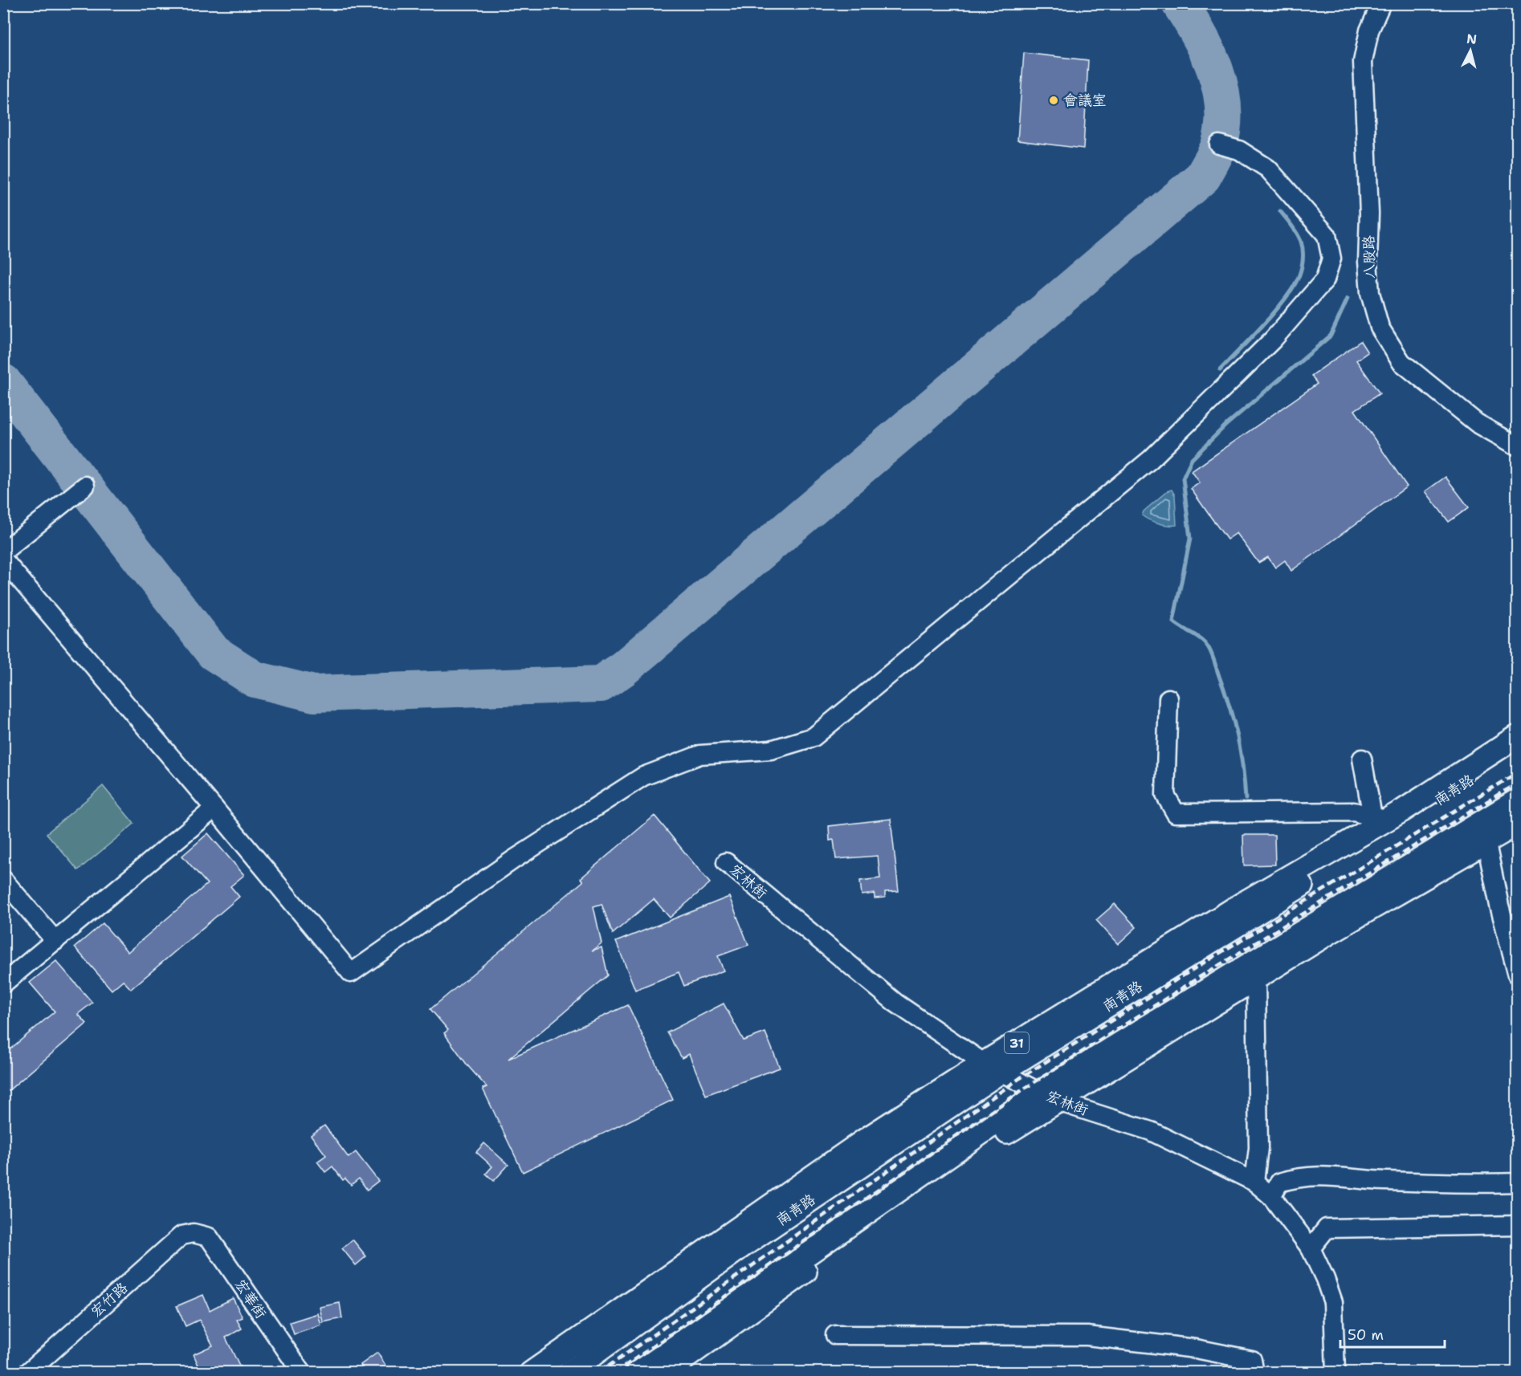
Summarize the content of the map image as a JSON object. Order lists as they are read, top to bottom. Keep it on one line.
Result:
{"streets":{"main road":["南青路","31"],"street":["八股路","宏林街","宏華街","宏竹路"]},"crossings":[["南青路","宏林街"],["南青路","31"],["宏林街","31"],["宏華街","宏竹路"]],"places":["會議室"],"scale_bar":"50 m","north":"top"}
